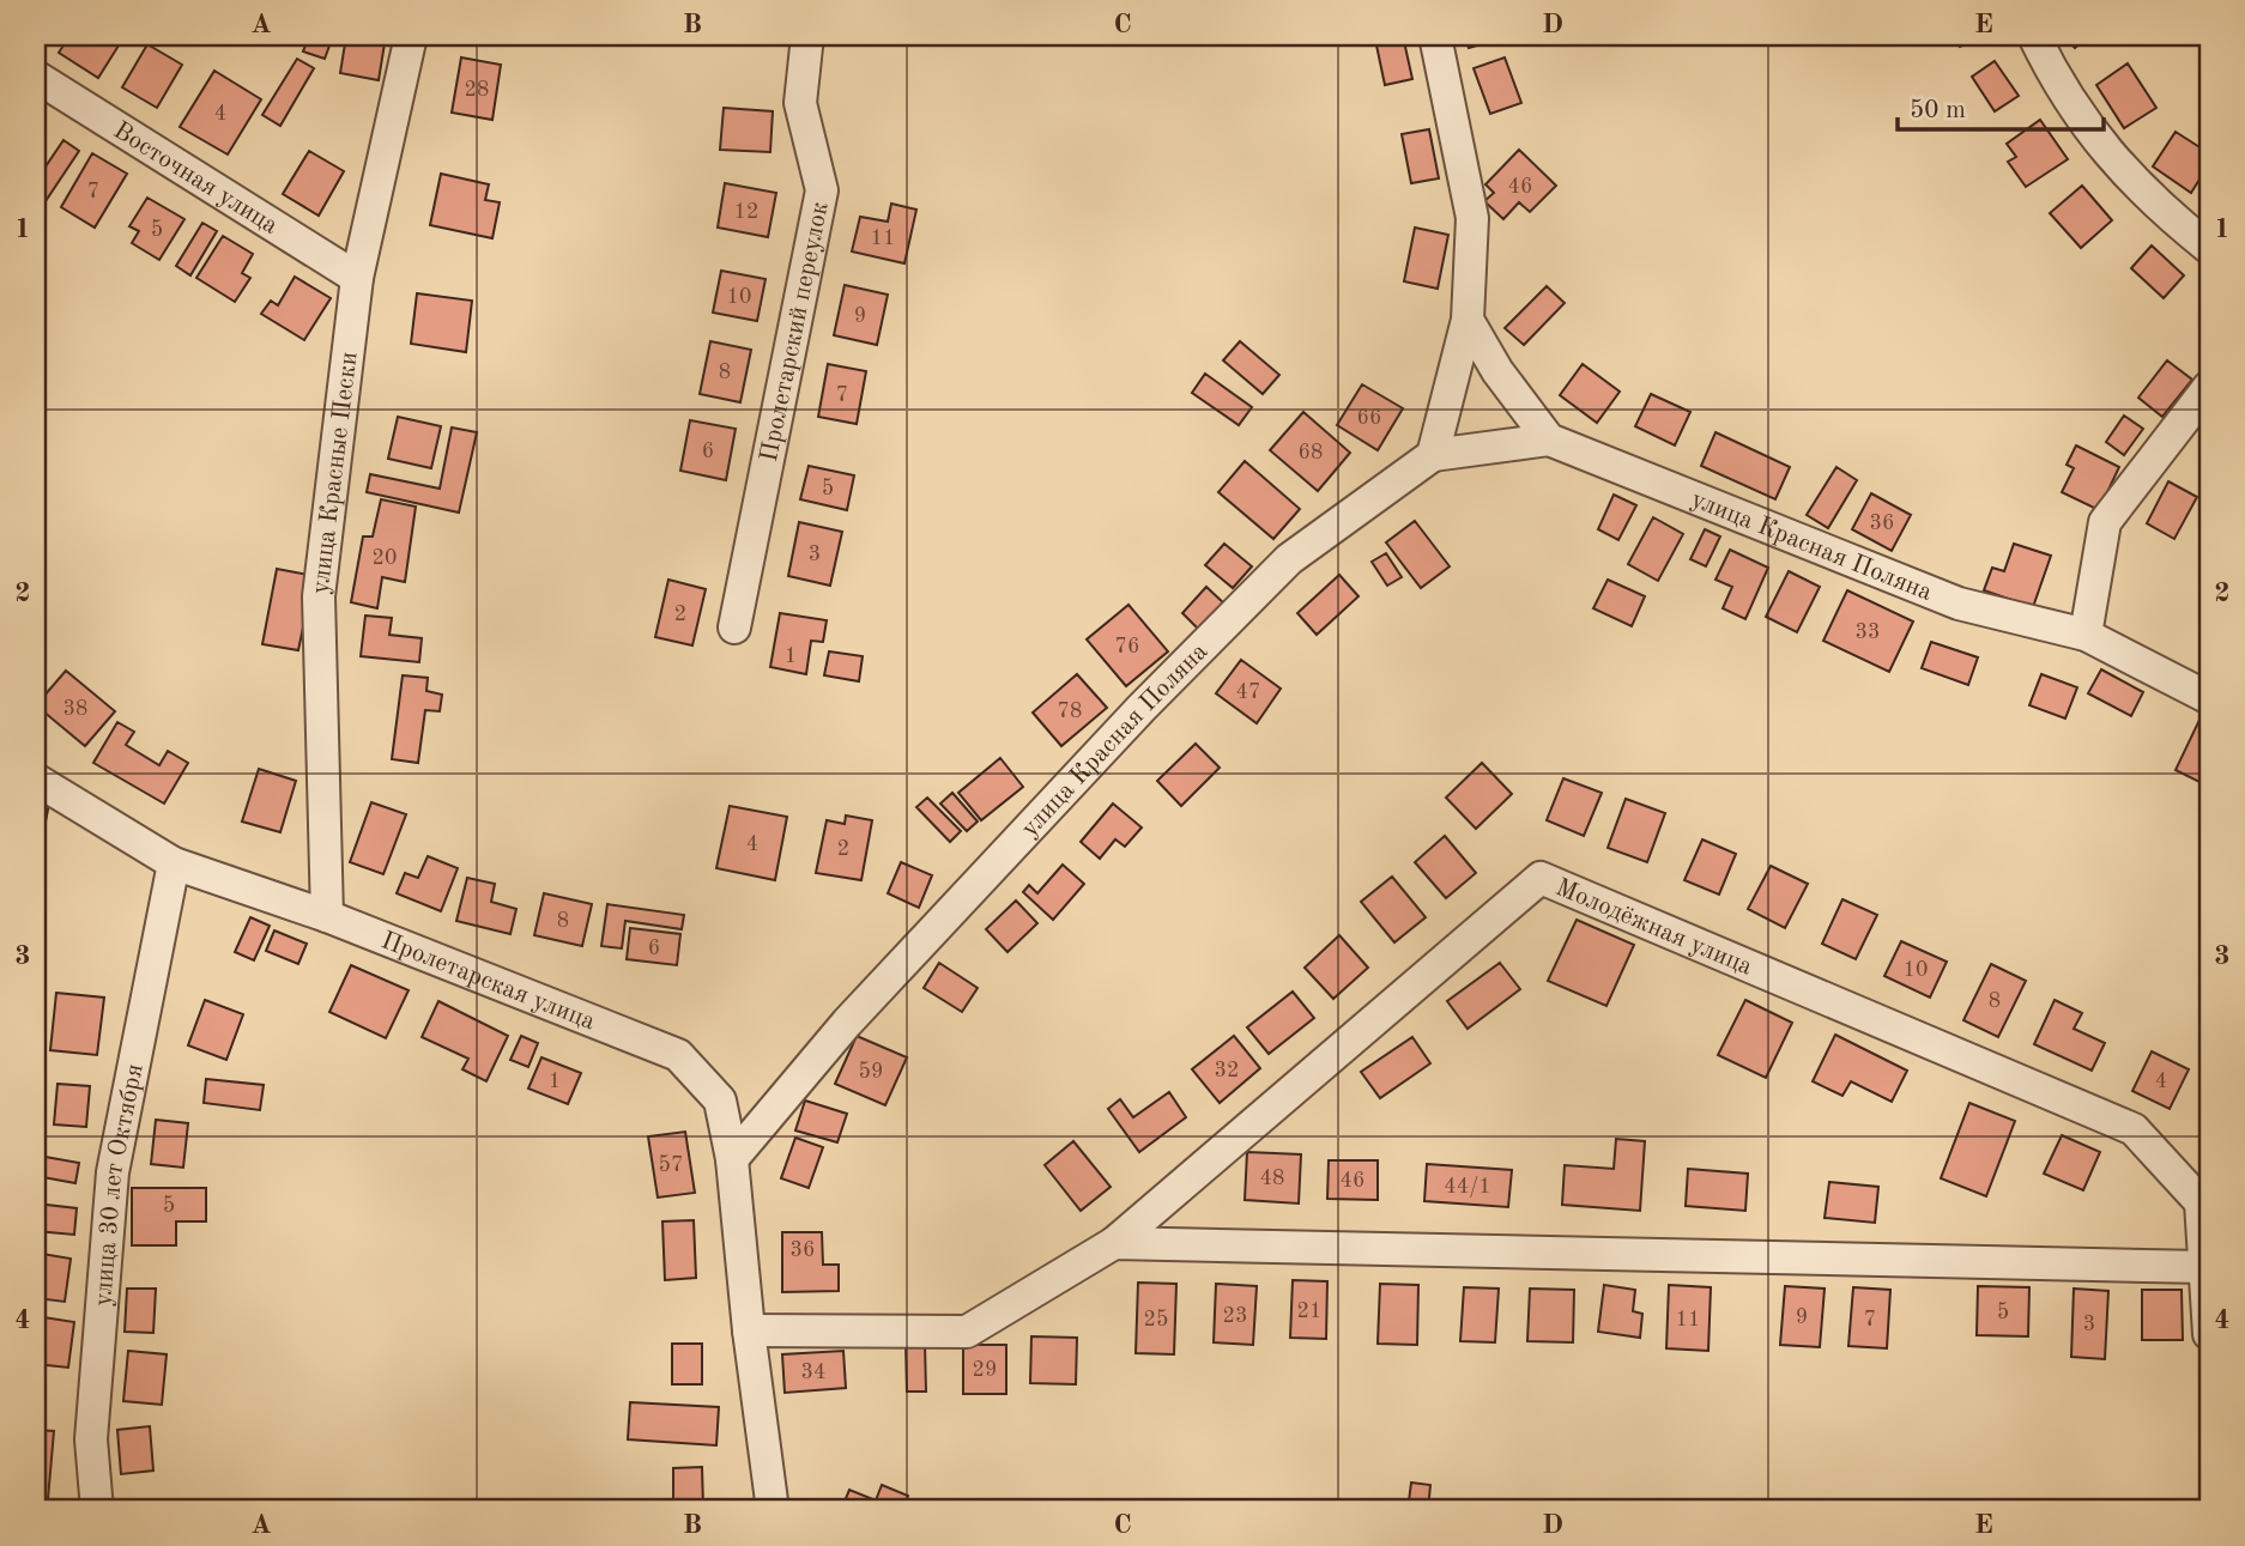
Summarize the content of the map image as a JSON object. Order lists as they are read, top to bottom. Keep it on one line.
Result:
{"streets":{"street":["Восточная улица","Пролетарский переулок","улица Красные Пески","улица Красная Поляна","Молодёжная улица","Пролетарская улица","улица 30 лет Октября"]},"crossings":[["Восточная улица","улица Красные Пески"],["улица Красные Пески","Пролетарская улица"],["улица Красная Поляна","Пролетарская улица"],["Молодёжная улица","Пролетарская улица"],["Пролетарская улица","улица 30 лет Октября"]],"house_numbers":["28","4","46","7","12","5","11","10","9","8","7","66","6","68","5","36","3","20","2","33","76","1","47","38","78","4","2","8","6","10","8","32","59","1","4","57","48","46","44/1","5","36","21","5","23","9","25","11","7","3","29","34"],"scale_bar":"50 m","grid":{"columns":["A","B","C","D","E"],"rows":["1","2","3","4"]}}
